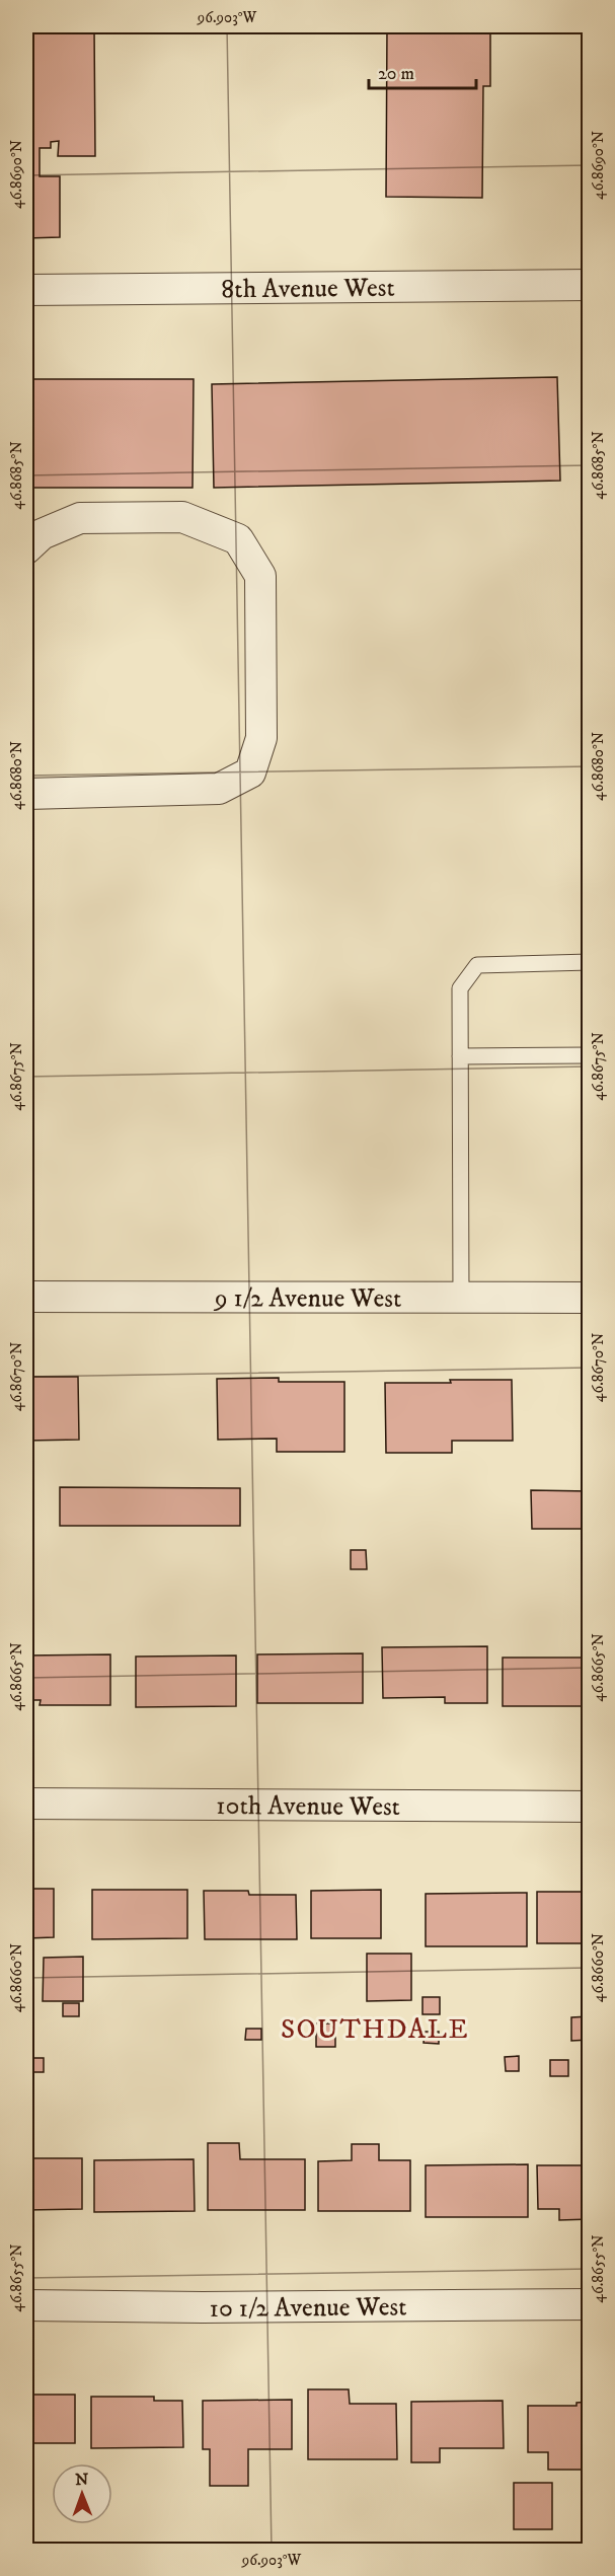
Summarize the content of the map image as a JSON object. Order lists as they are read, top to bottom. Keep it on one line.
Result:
{"streets":{"street":["8th Avenue West","9 1/2 Avenue West","10th Avenue West","10 1/2 Avenue West"]},"districts":["SOUTHDALE"],"scale_bar":"20 m","north":"top","coordinates":["96.903°W","46.8690°N","46.8685°N","46.8680°N","46.8675°N","46.8670°N","46.8665°N","46.8660°N","46.8655°N"]}
